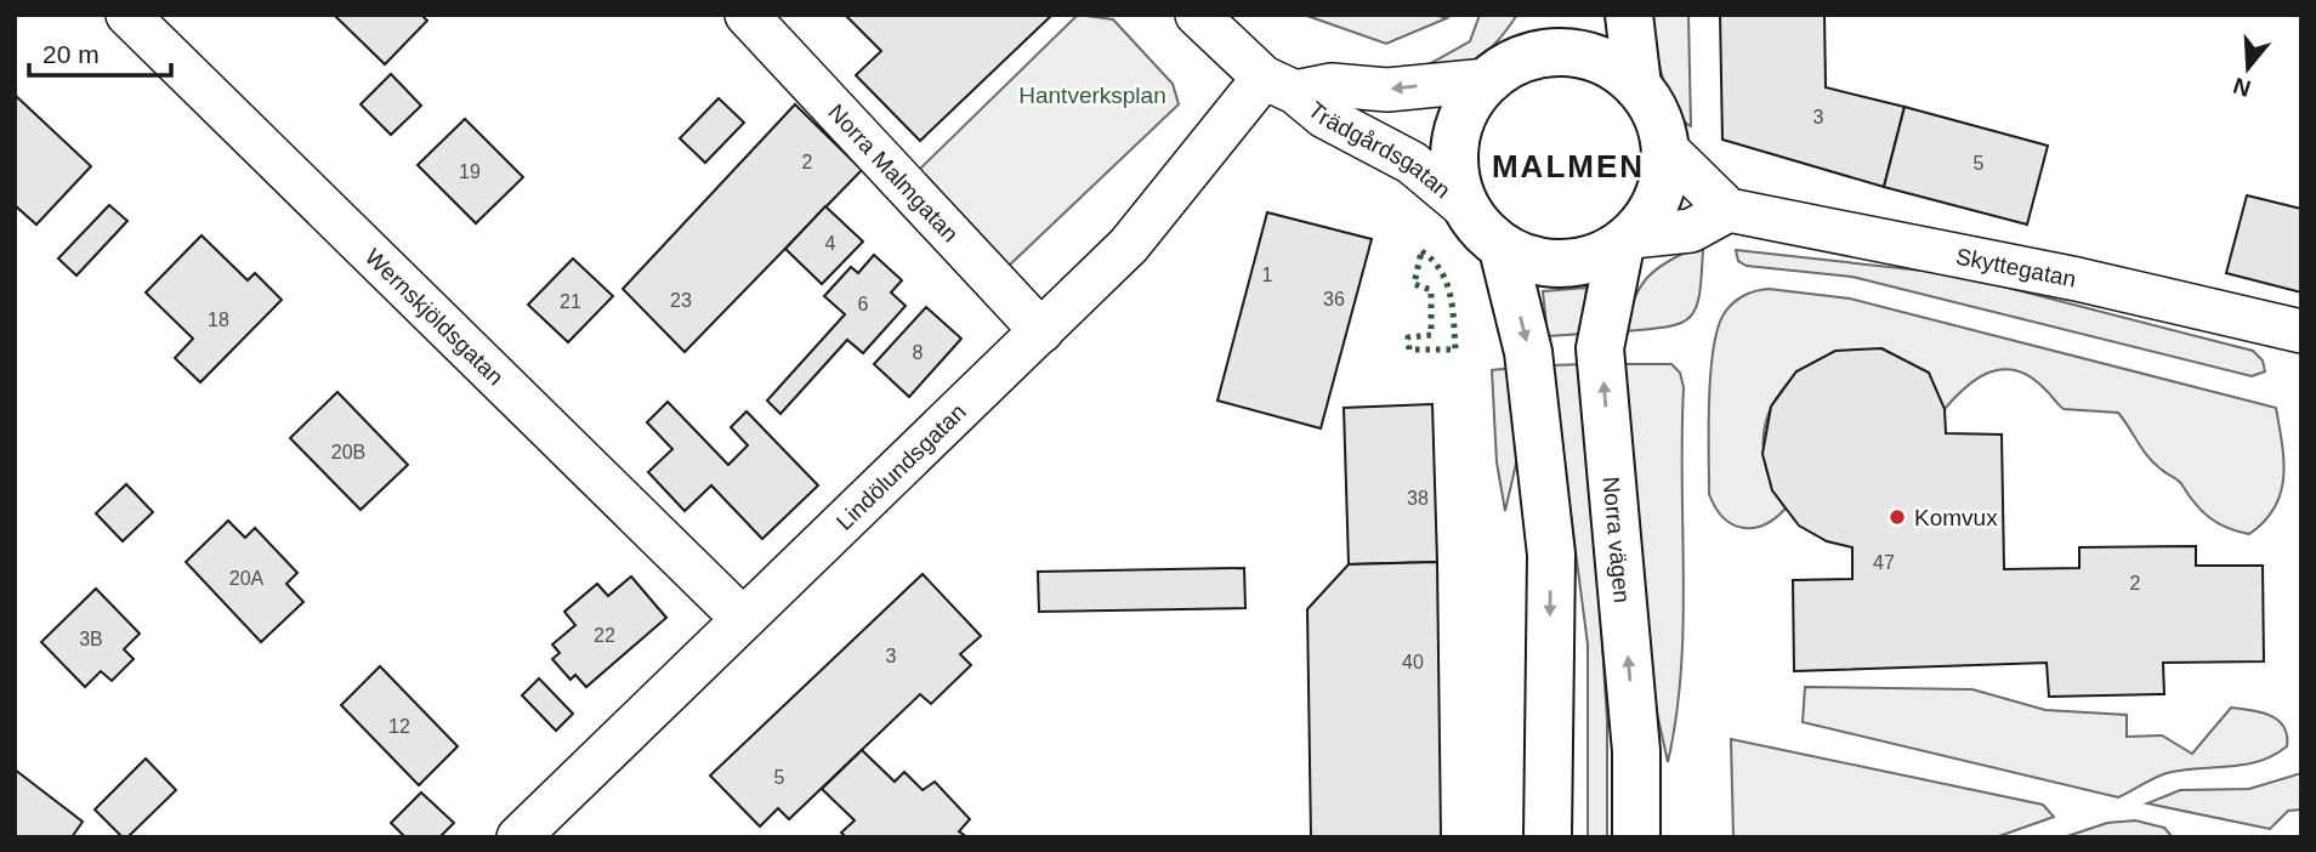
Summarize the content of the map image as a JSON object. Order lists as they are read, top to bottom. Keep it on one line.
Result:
{"streets":{"street":["Trädgårdsgatan","Norra Malmgatan","Skyttegatan","Wernskjöldsgatan","Lindölundsgatan","Norra vägen"]},"crossings":[["Trädgårdsgatan","Lindölundsgatan"],["Trädgårdsgatan","Norra vägen"],["Norra Malmgatan","Lindölundsgatan"],["Wernskjöldsgatan","Lindölundsgatan"]],"one_way":["Trädgårdsgatan"],"districts":["MALMEN"],"parks":["Hantverksplan"],"places":["Komvux"],"house_numbers":["3","2","5","19","4","1","36","23","21","6","18","8","20B","38","47","20A","2","22","3B","3","40","12","5"],"scale_bar":"20 m","north":"bottom"}
